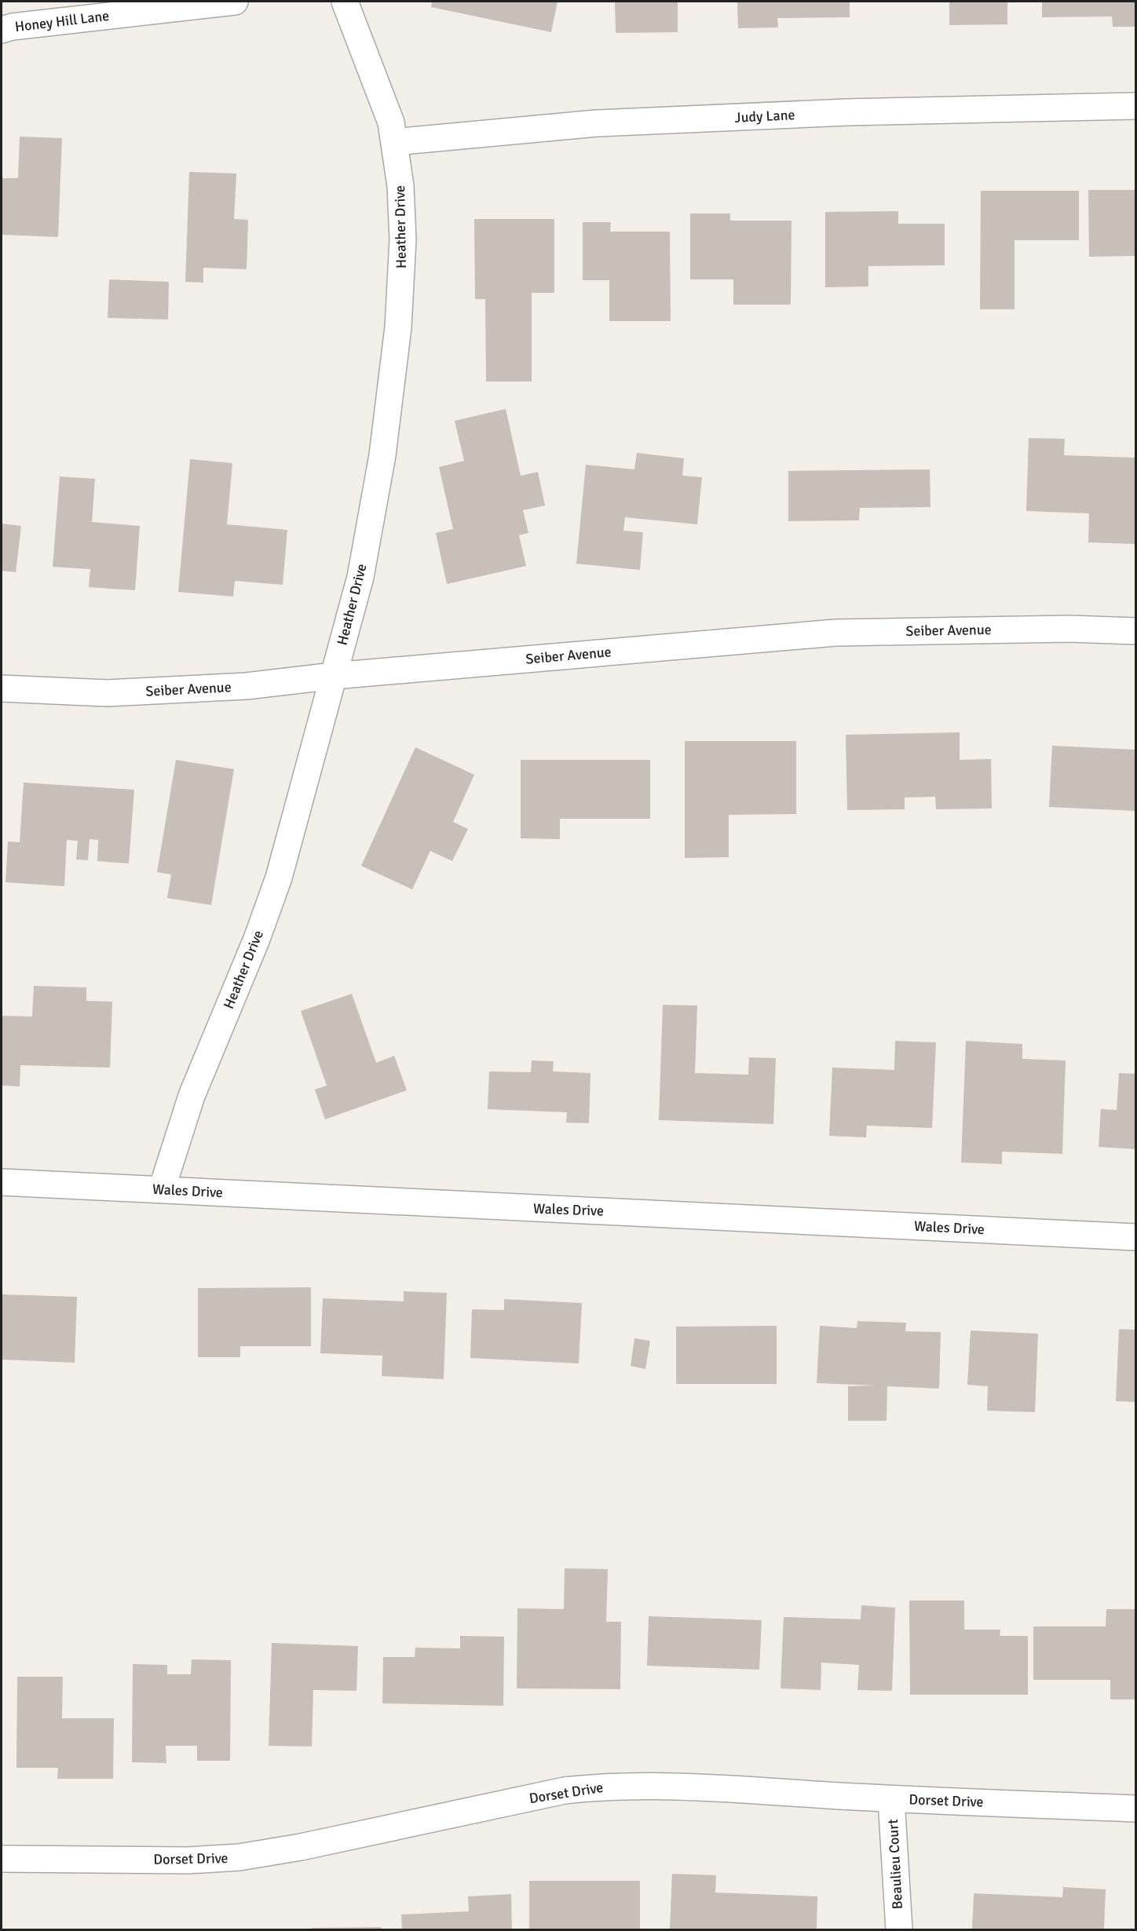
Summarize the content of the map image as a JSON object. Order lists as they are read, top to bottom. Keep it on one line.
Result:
{"streets":{"street":["Honey Hill Lane","Judy Lane","Heather Drive","Seiber Avenue","Wales Drive","Dorset Drive","Beaulieu Court"]},"crossings":[["Judy Lane","Heather Drive"],["Heather Drive","Seiber Avenue"],["Heather Drive","Wales Drive"],["Dorset Drive","Beaulieu Court"]]}
